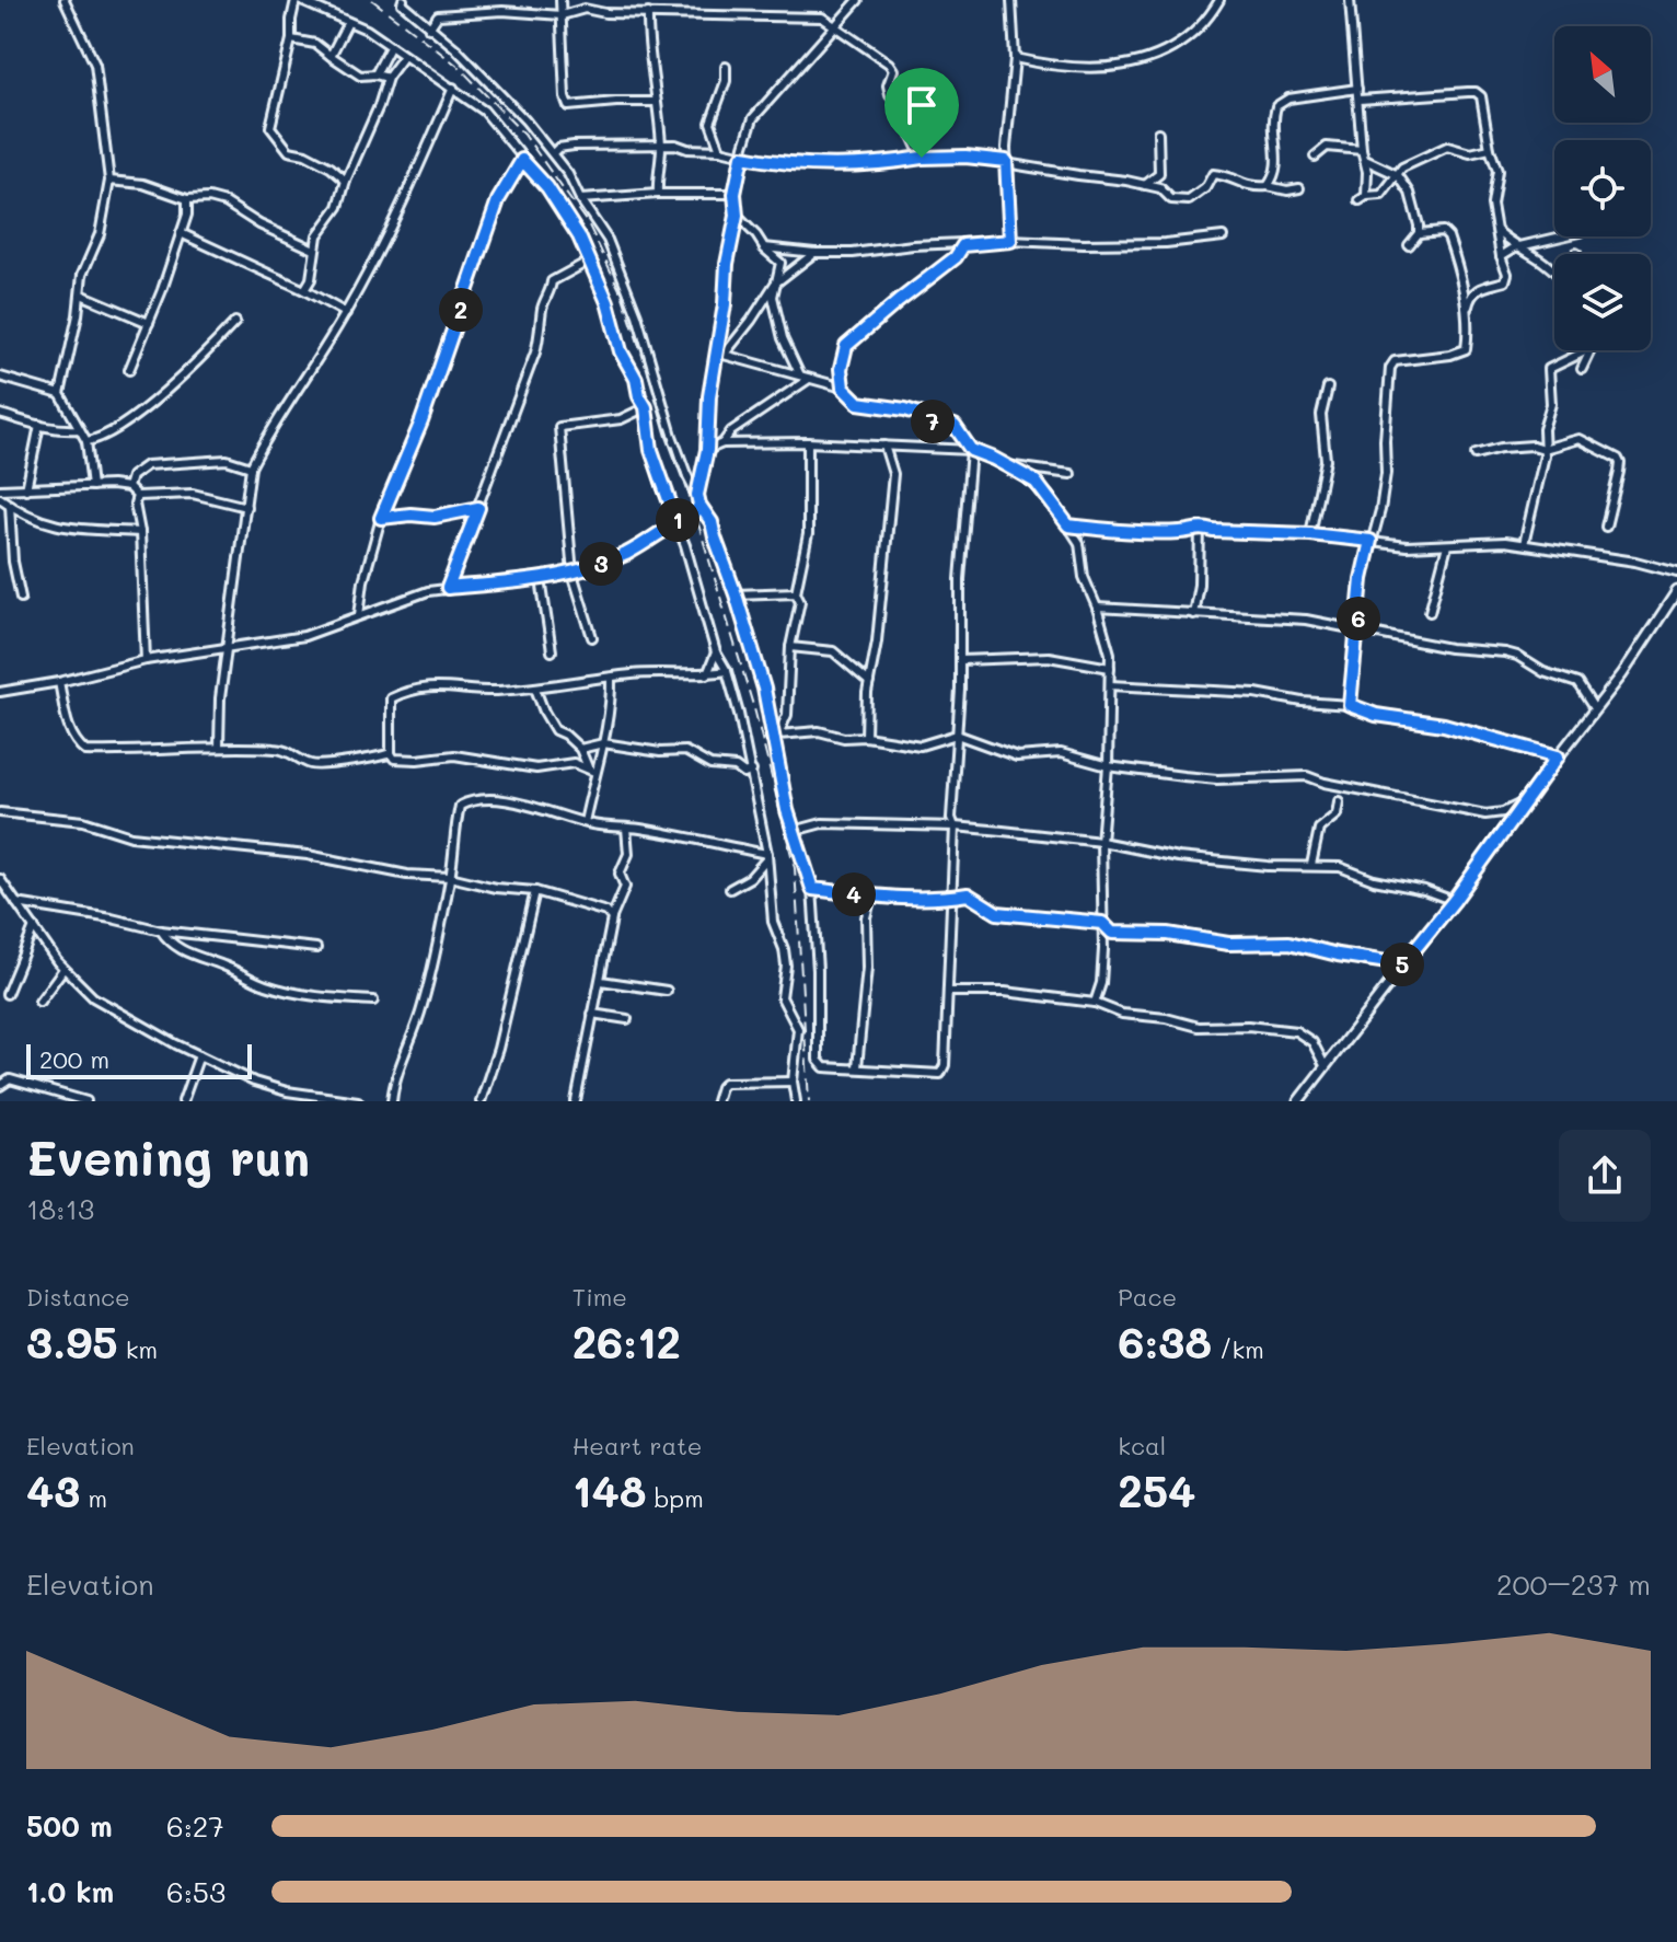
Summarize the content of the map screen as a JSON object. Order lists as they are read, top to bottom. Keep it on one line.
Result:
{"scale_bar":"200 m","north":"top left","page":{"pins":["2","7","1","3","6","4","5"],"scale":"200 m","heading":["Evening run","18:13"],"stats":[["Distance","3.95 km"],["Time","26:12"],["Pace","6:38 /km"],["Elevation","43 m"],["Heart rate","148 bpm"],["kcal","254"]],"chart":["Elevation","200–237 m"],"list":[{"name":"500 m","note":"6:27"},{"name":"1.0 km","note":"6:53"}]}}
